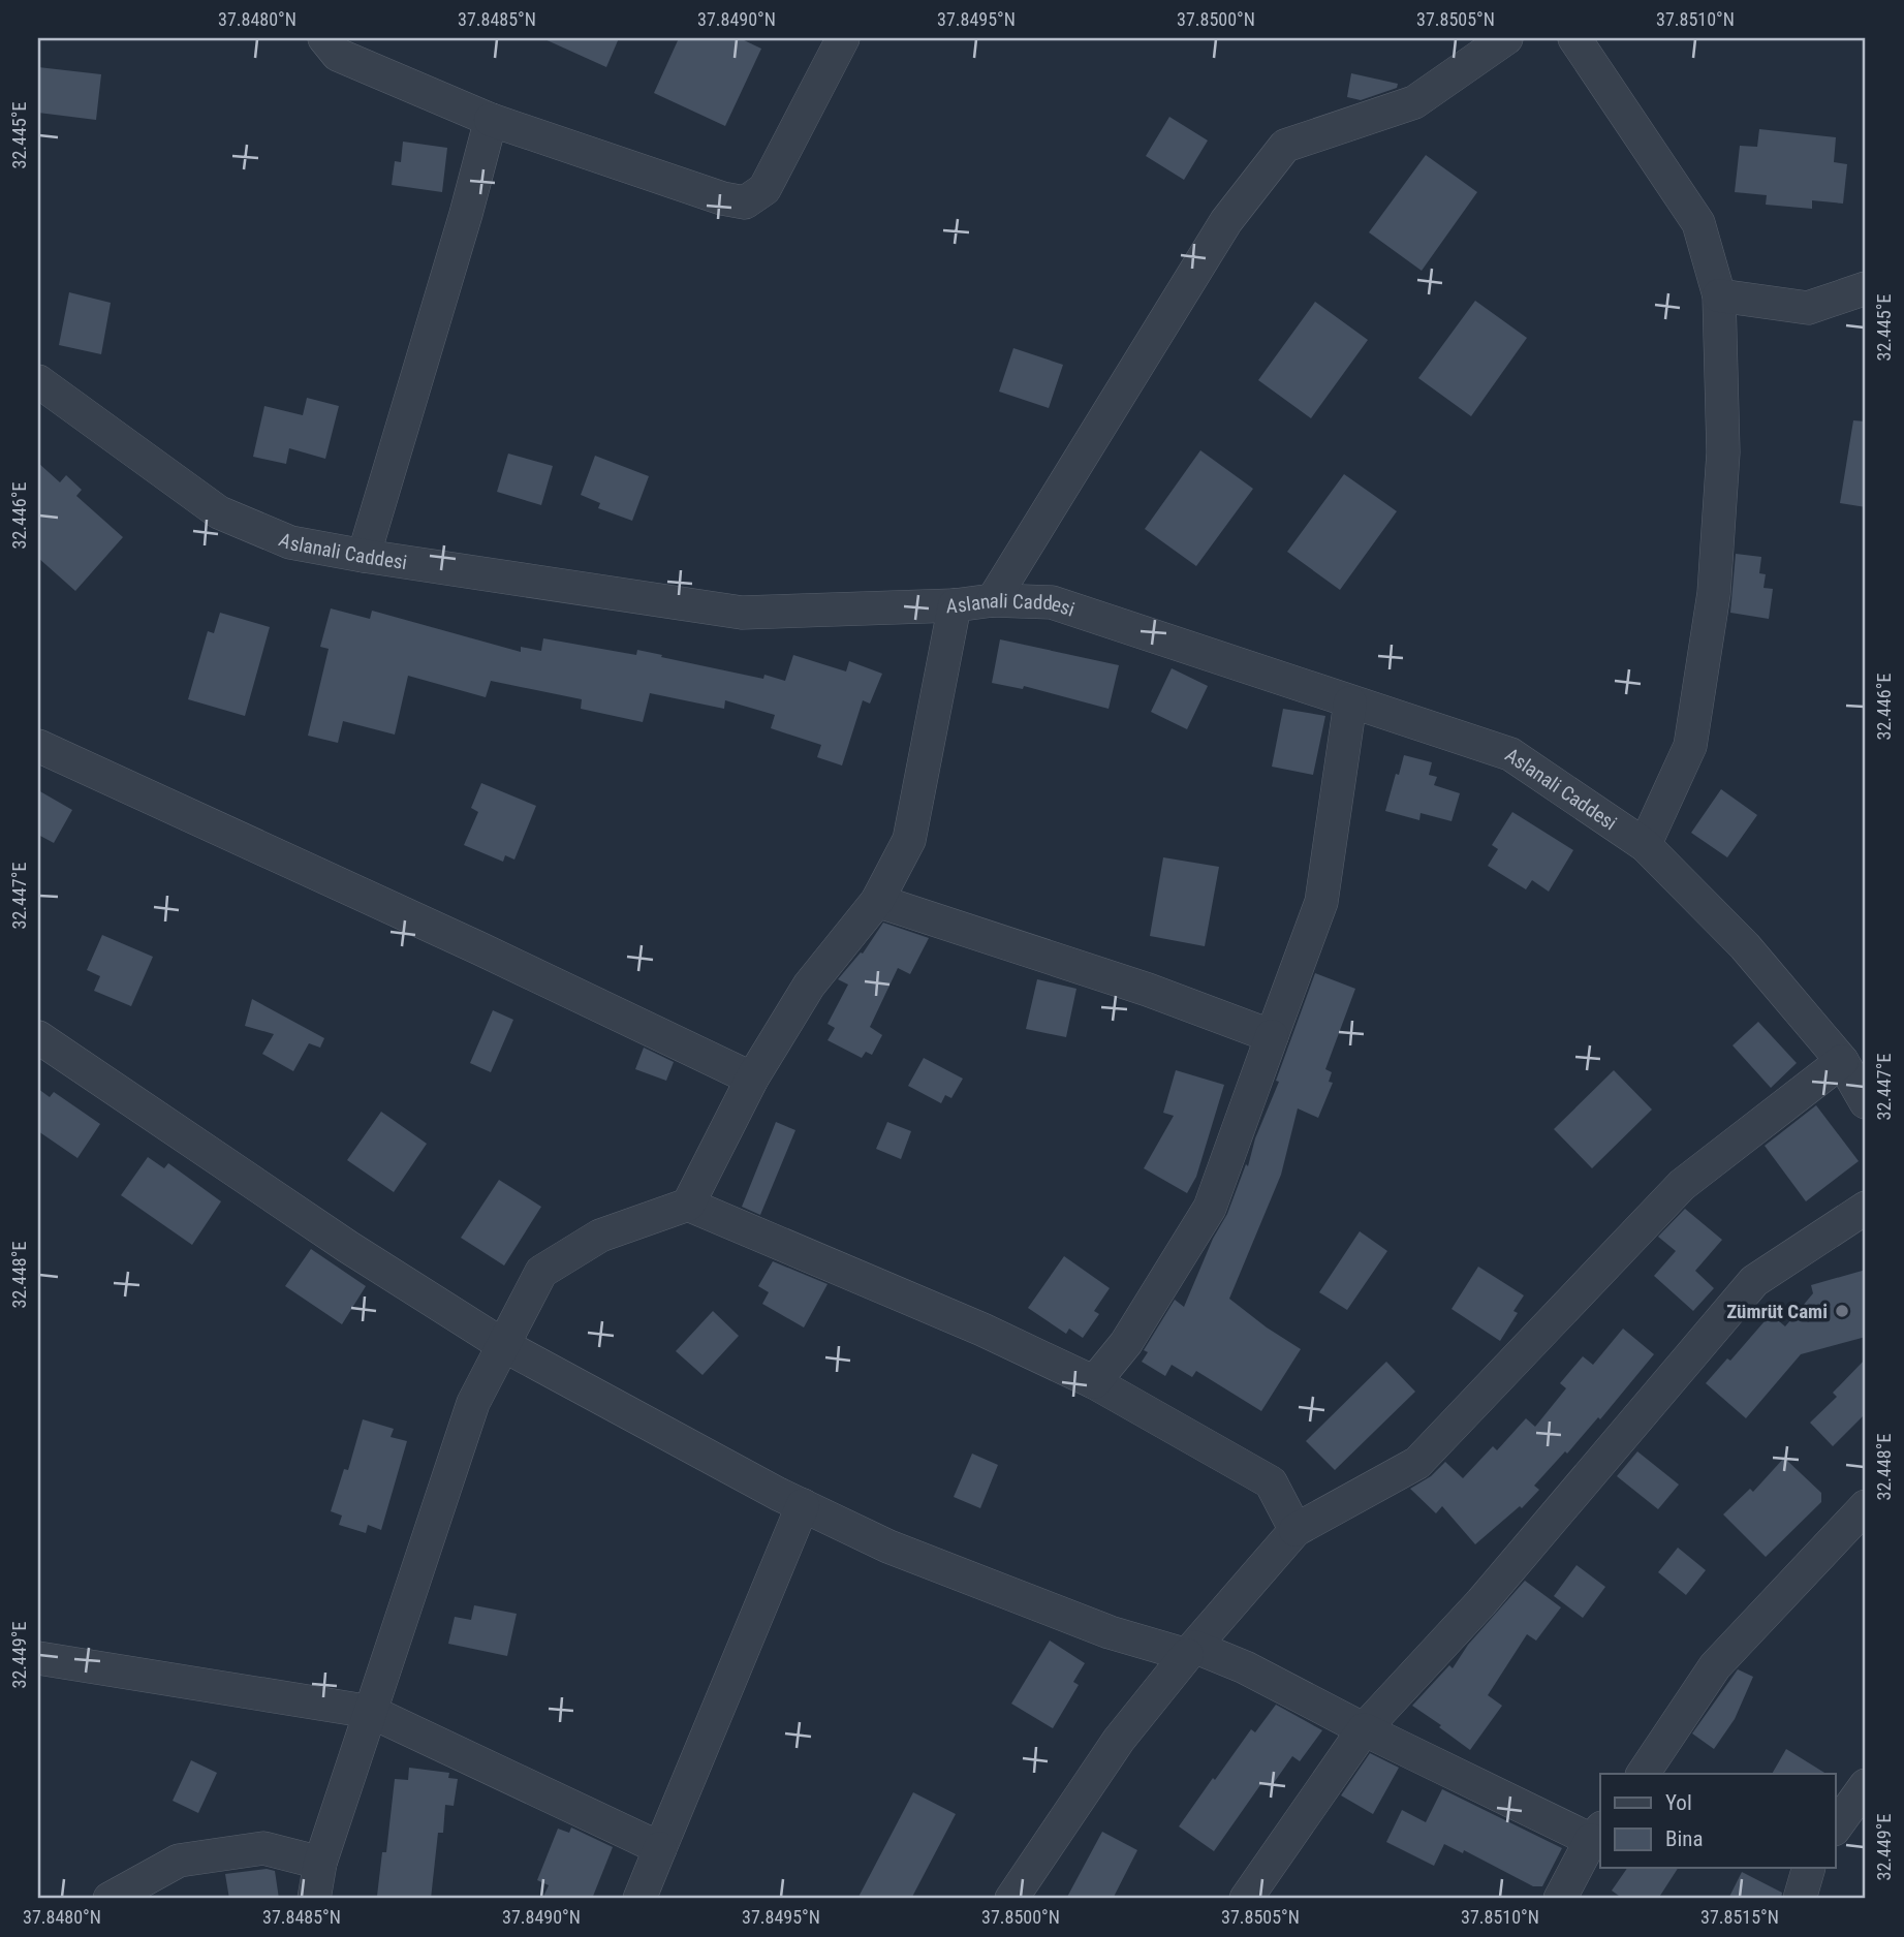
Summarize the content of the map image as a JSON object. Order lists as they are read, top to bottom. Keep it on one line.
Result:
{"streets":{"street":["Aslanali Caddesi"]},"places":["Zümrüt Cami"],"legend":["Yol","Bina"],"coordinates":["37.8480°N","37.8485°N","37.8490°N","37.8495°N","37.8500°N","37.8505°N","37.8510°N","32.445°E","32.446°E","32.447°E","32.448°E","32.449°E","37.8515°N"]}
